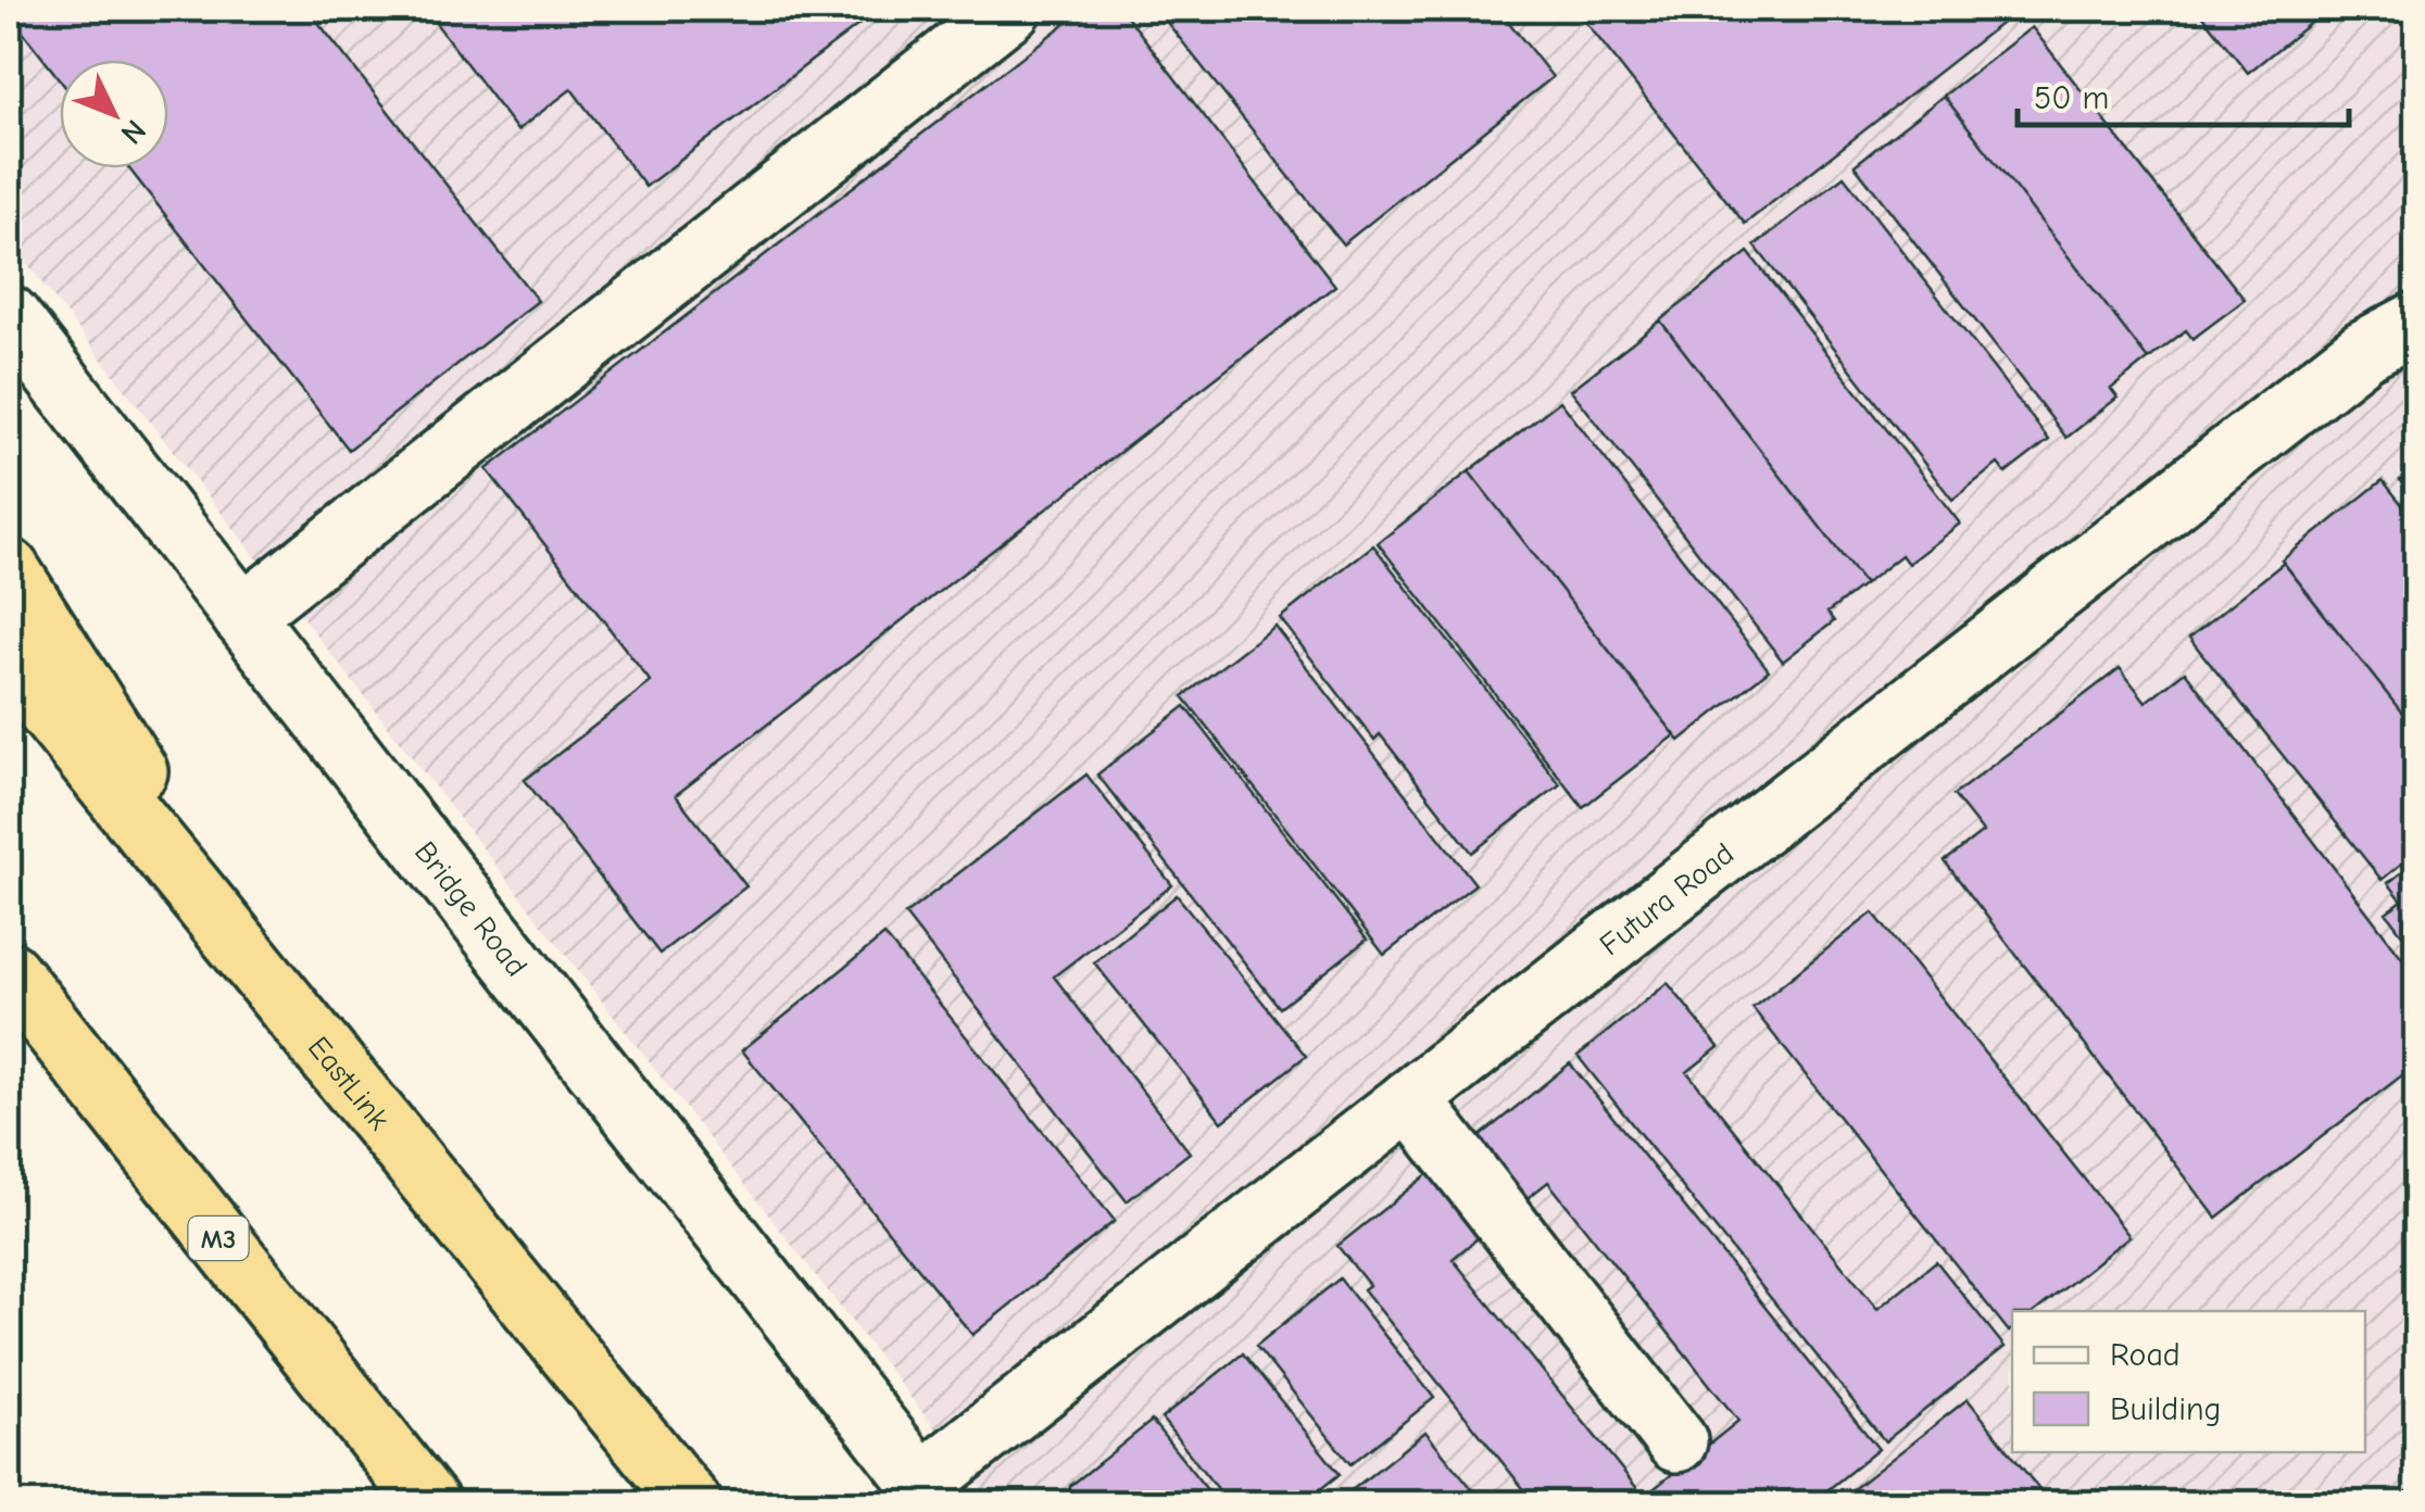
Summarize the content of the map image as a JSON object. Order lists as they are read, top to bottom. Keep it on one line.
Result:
{"streets":{"highway":["EastLink","M3"],"street":["Futura Road","Bridge Road"]},"crossings":[["Futura Road","Bridge Road"]],"legend":["Road","Building"],"scale_bar":"50 m","north":"bottom right"}
